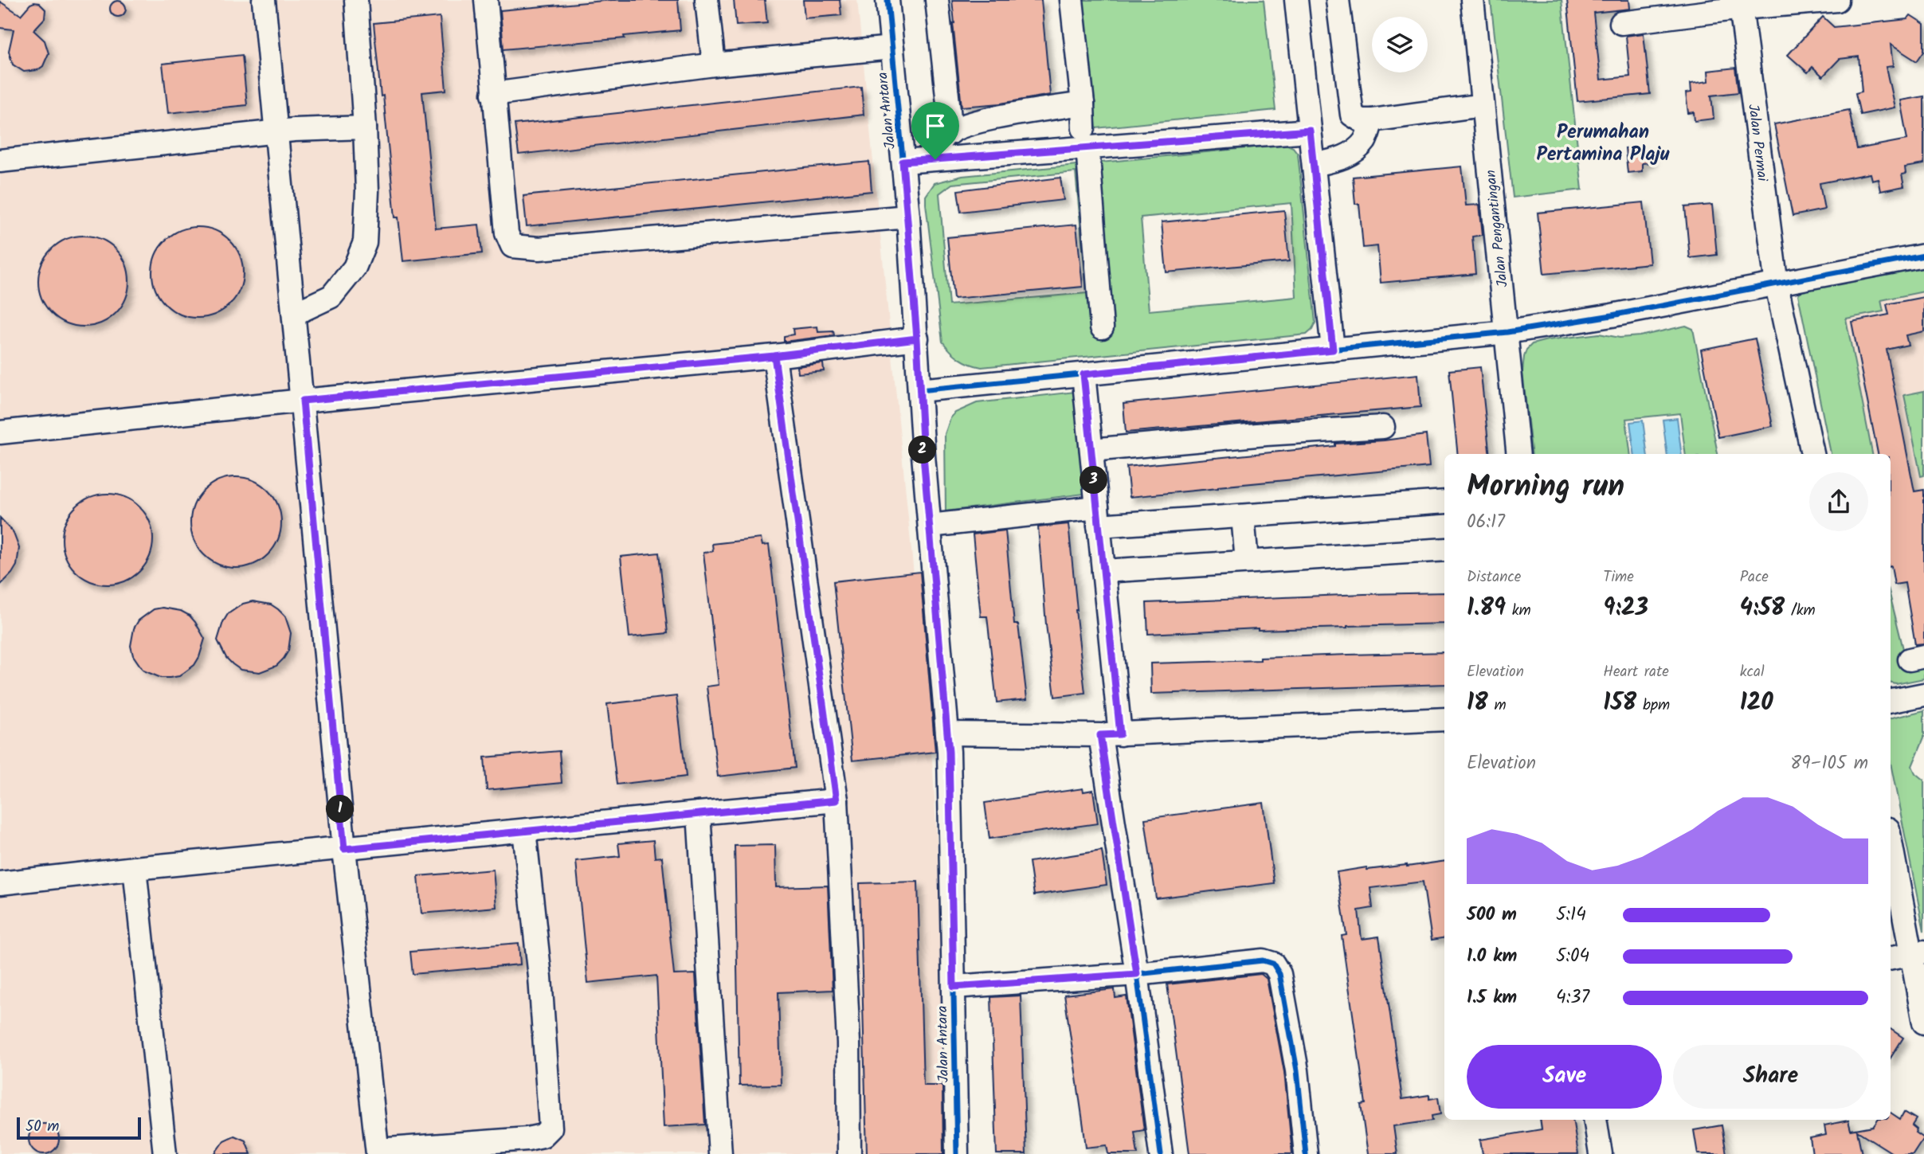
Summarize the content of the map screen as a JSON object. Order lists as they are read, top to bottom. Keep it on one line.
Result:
{"streets":{"street":["Jalan Antara","Jalan Permai","Jalan Pengantingan"]},"districts":["Perumahan Pertamina Plaju"],"scale_bar":"50 m","page":{"pins":["2","3","1"],"heading":["Morning run","06:17"],"stats":[["Distance","1.89 km"],["Time","9:23"],["Pace","4:58 /km"],["Elevation","18 m"],["Heart rate","158 bpm"],["kcal","120"]],"chart":["Elevation","89–105 m"],"list":[{"name":"500 m","note":"5:14"},{"name":"1.0 km","note":"5:04"},{"name":"1.5 km","note":"4:37"}],"buttons":["Save","Share"],"scale":"50 m"}}
